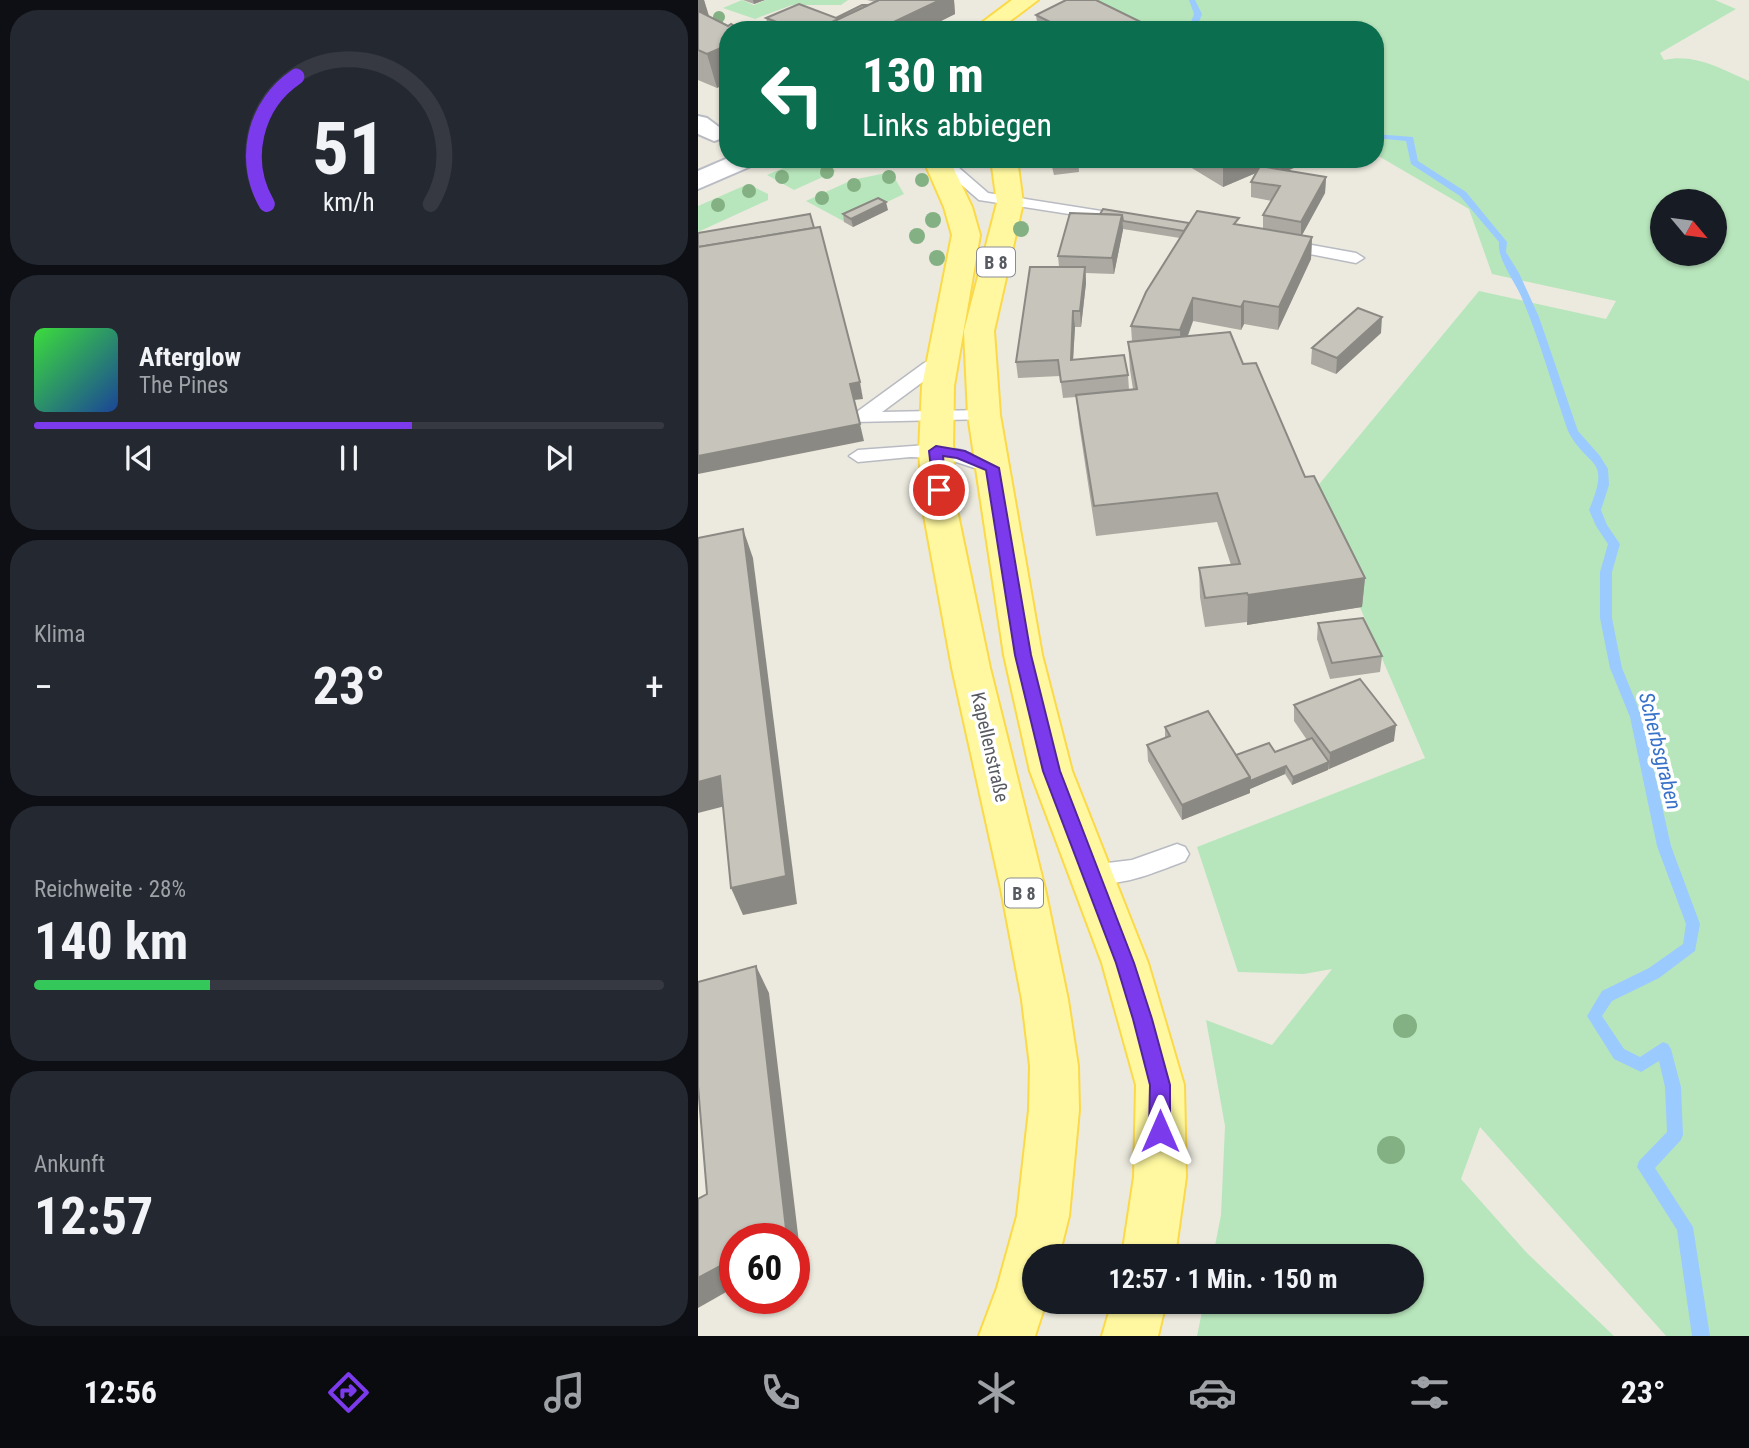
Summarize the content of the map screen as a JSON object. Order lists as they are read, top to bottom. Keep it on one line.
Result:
{"streets":{"main road":["B 8","Kapellenstraße"]},"water":["Scherbsgraben"],"north":"bottom right","page":{"turn":["130 m","Links abbiegen"],"song":["Afterglow","The Pines"],"tile":["Klima",["Reichweite · 28%","140 km"],["Ankunft","12:57"]],"heat":["−","23°","+"],"limit":"60","trip":"12:57 · 1 Min. · 150 m","tabs":["12:56","23°"],"gauge":["51","km/h"]}}
